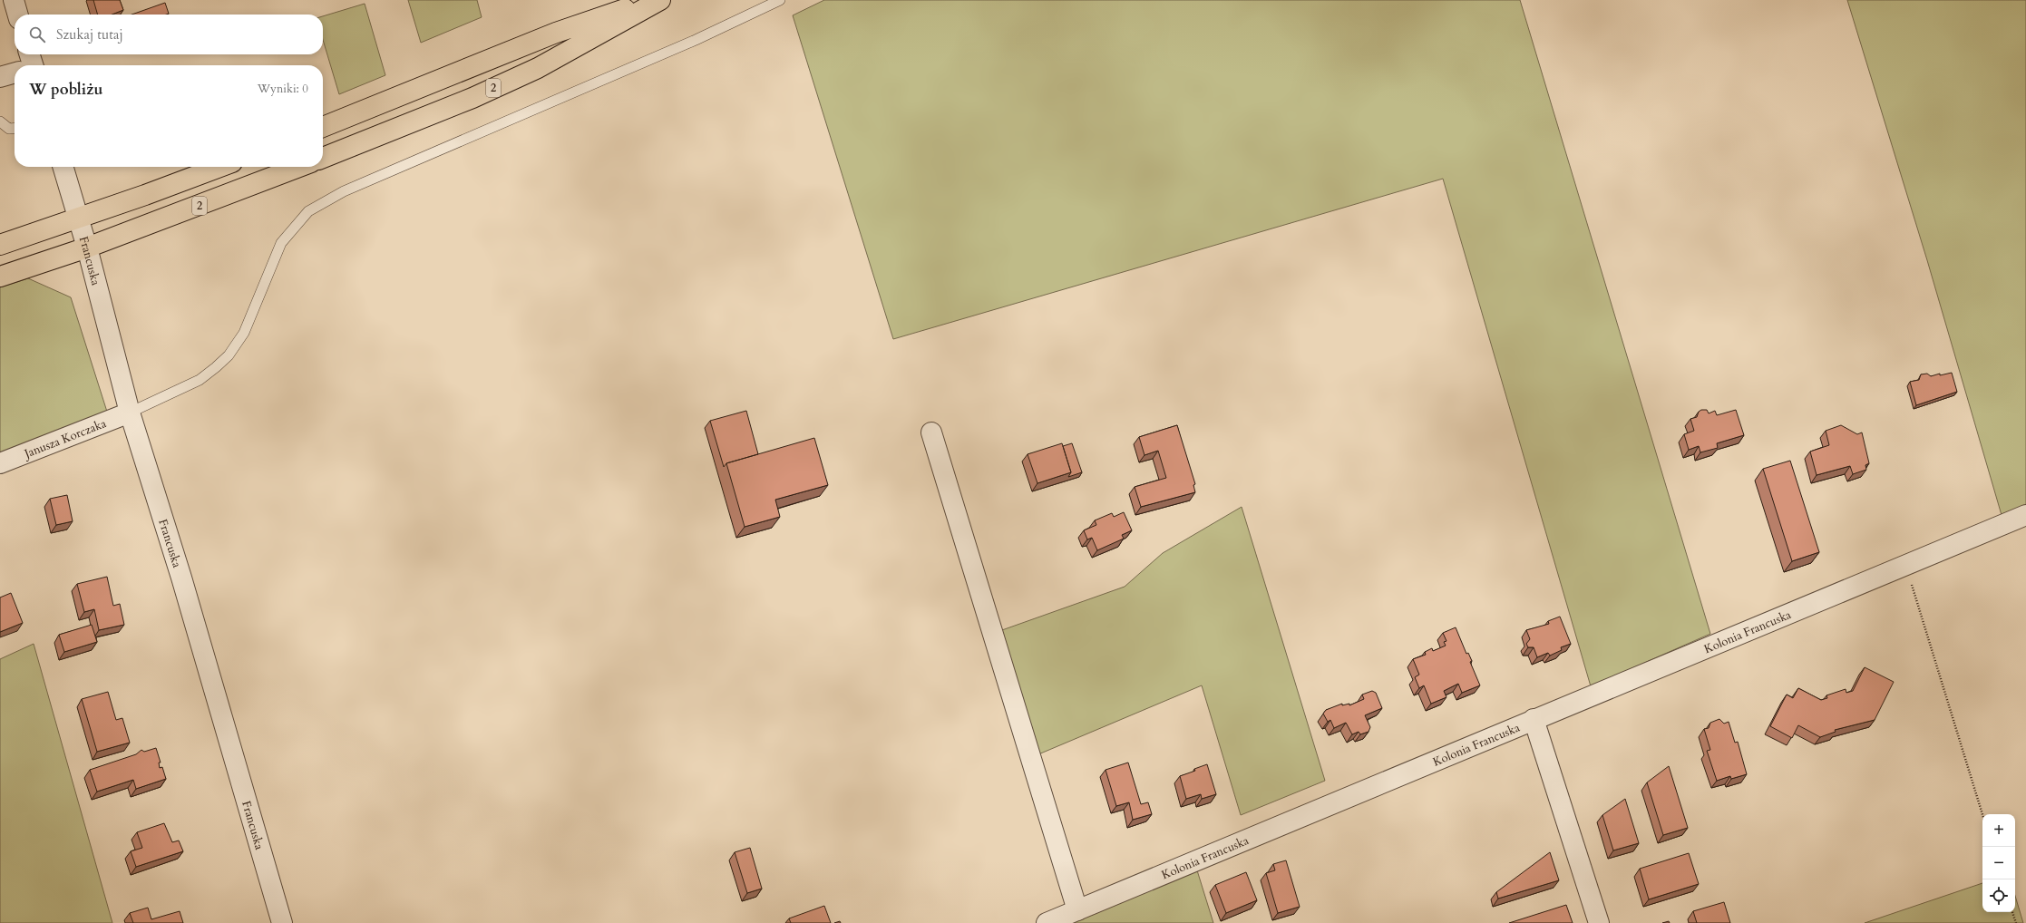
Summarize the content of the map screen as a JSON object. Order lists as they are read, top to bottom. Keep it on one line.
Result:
{"streets":{"highway":["2"],"street":["Francuska","Janusza Korczaka","Kolonia Francuska"]},"crossings":[["2","Francuska"],["Francuska","Janusza Korczaka"]],"page":{"search":"Szukaj tutaj","heading":["W pobliżu","Wyniki: 0"],"map_buttons":["+","−"]}}
